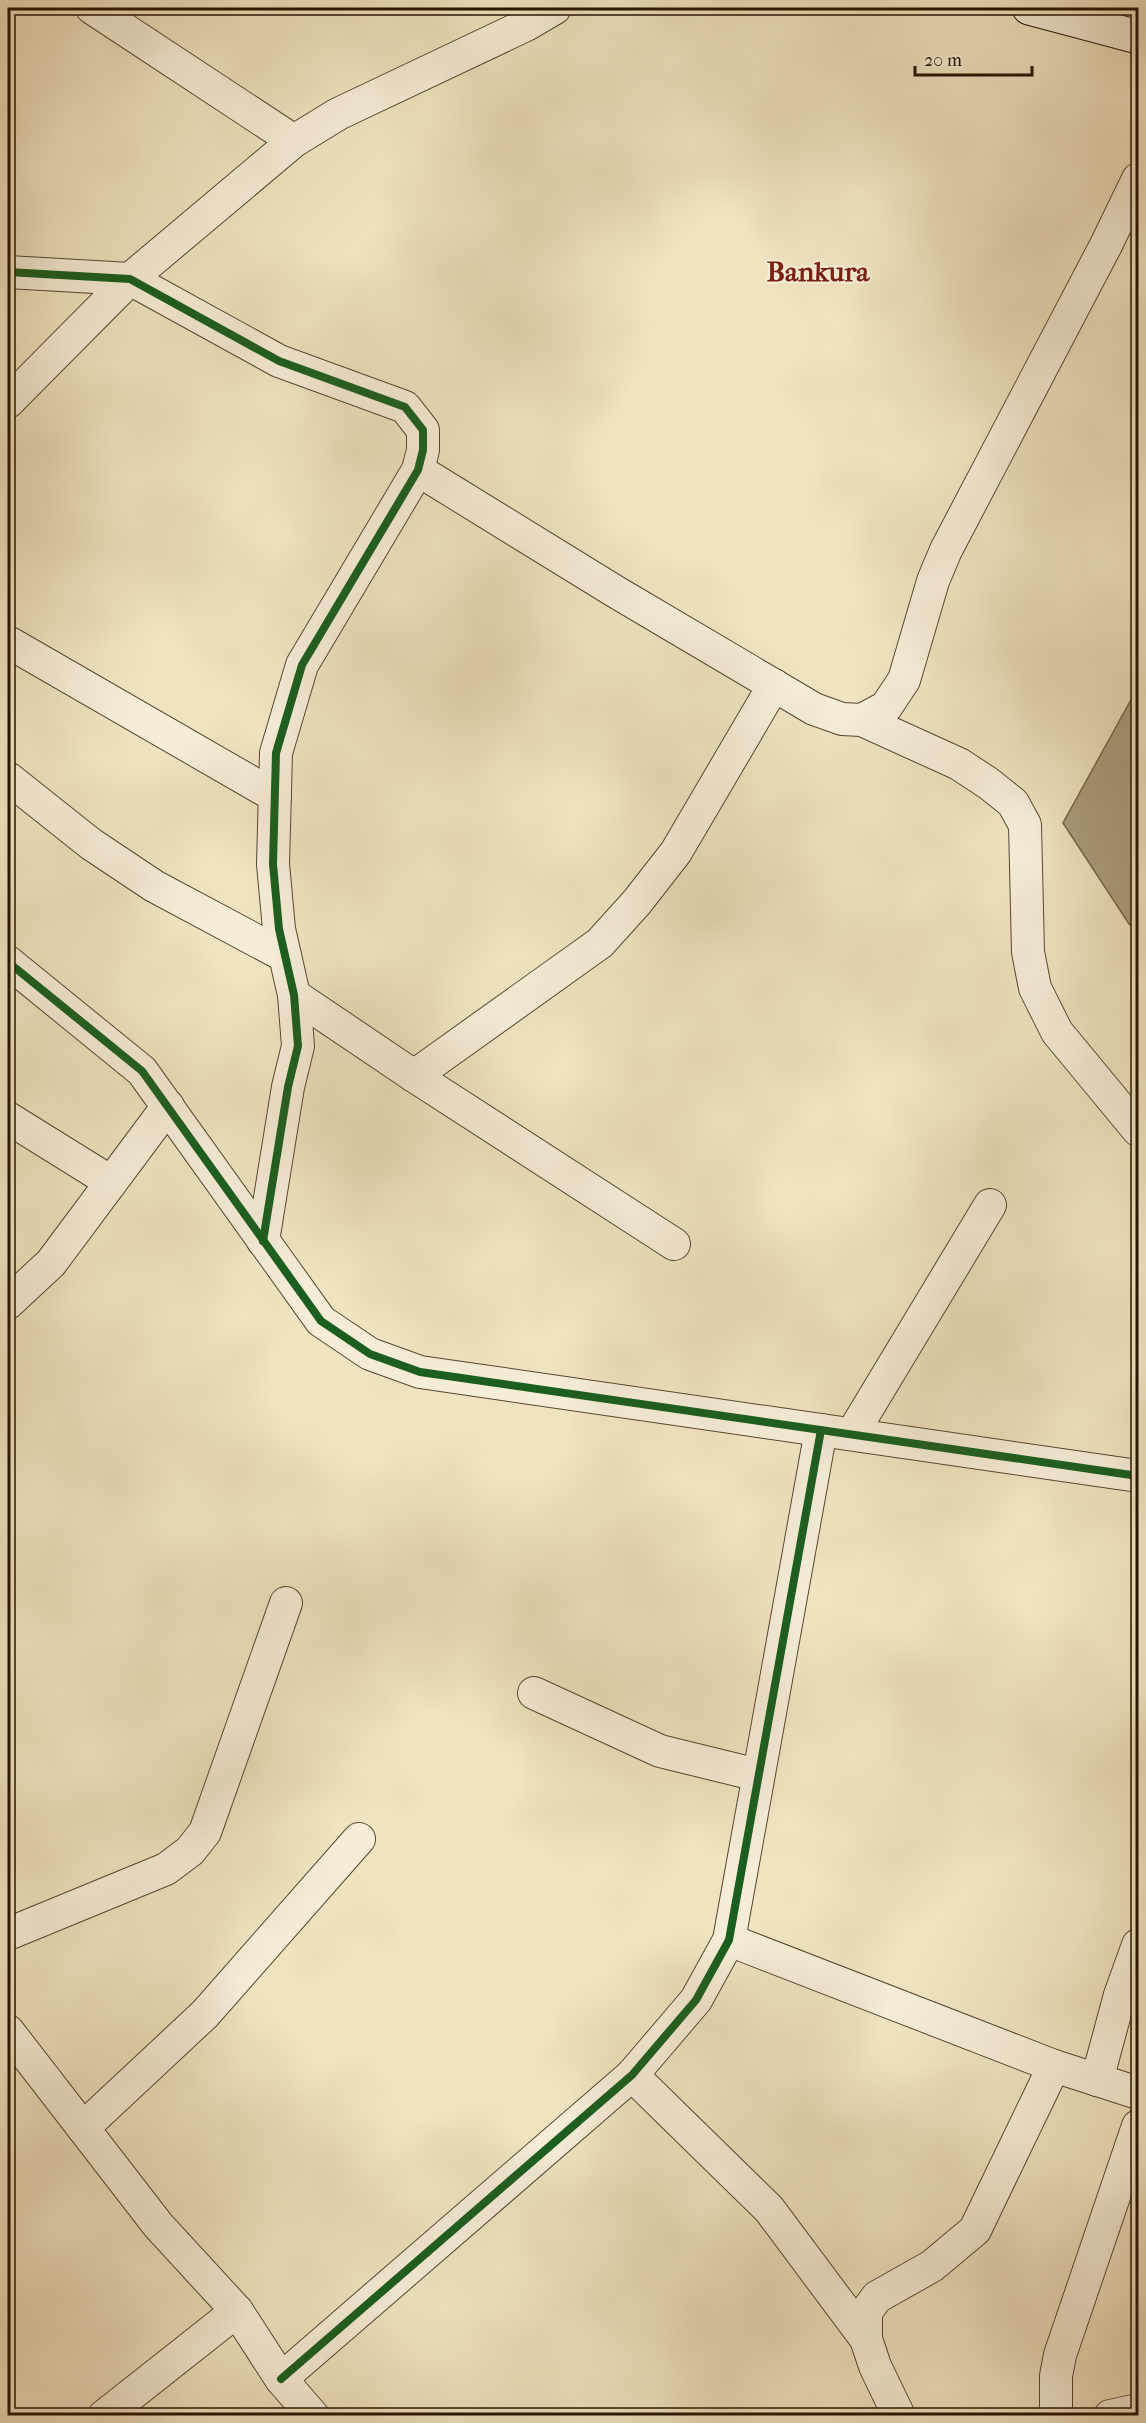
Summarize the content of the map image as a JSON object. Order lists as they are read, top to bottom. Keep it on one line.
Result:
{"districts":["Bankura"],"scale_bar":"20 m"}
